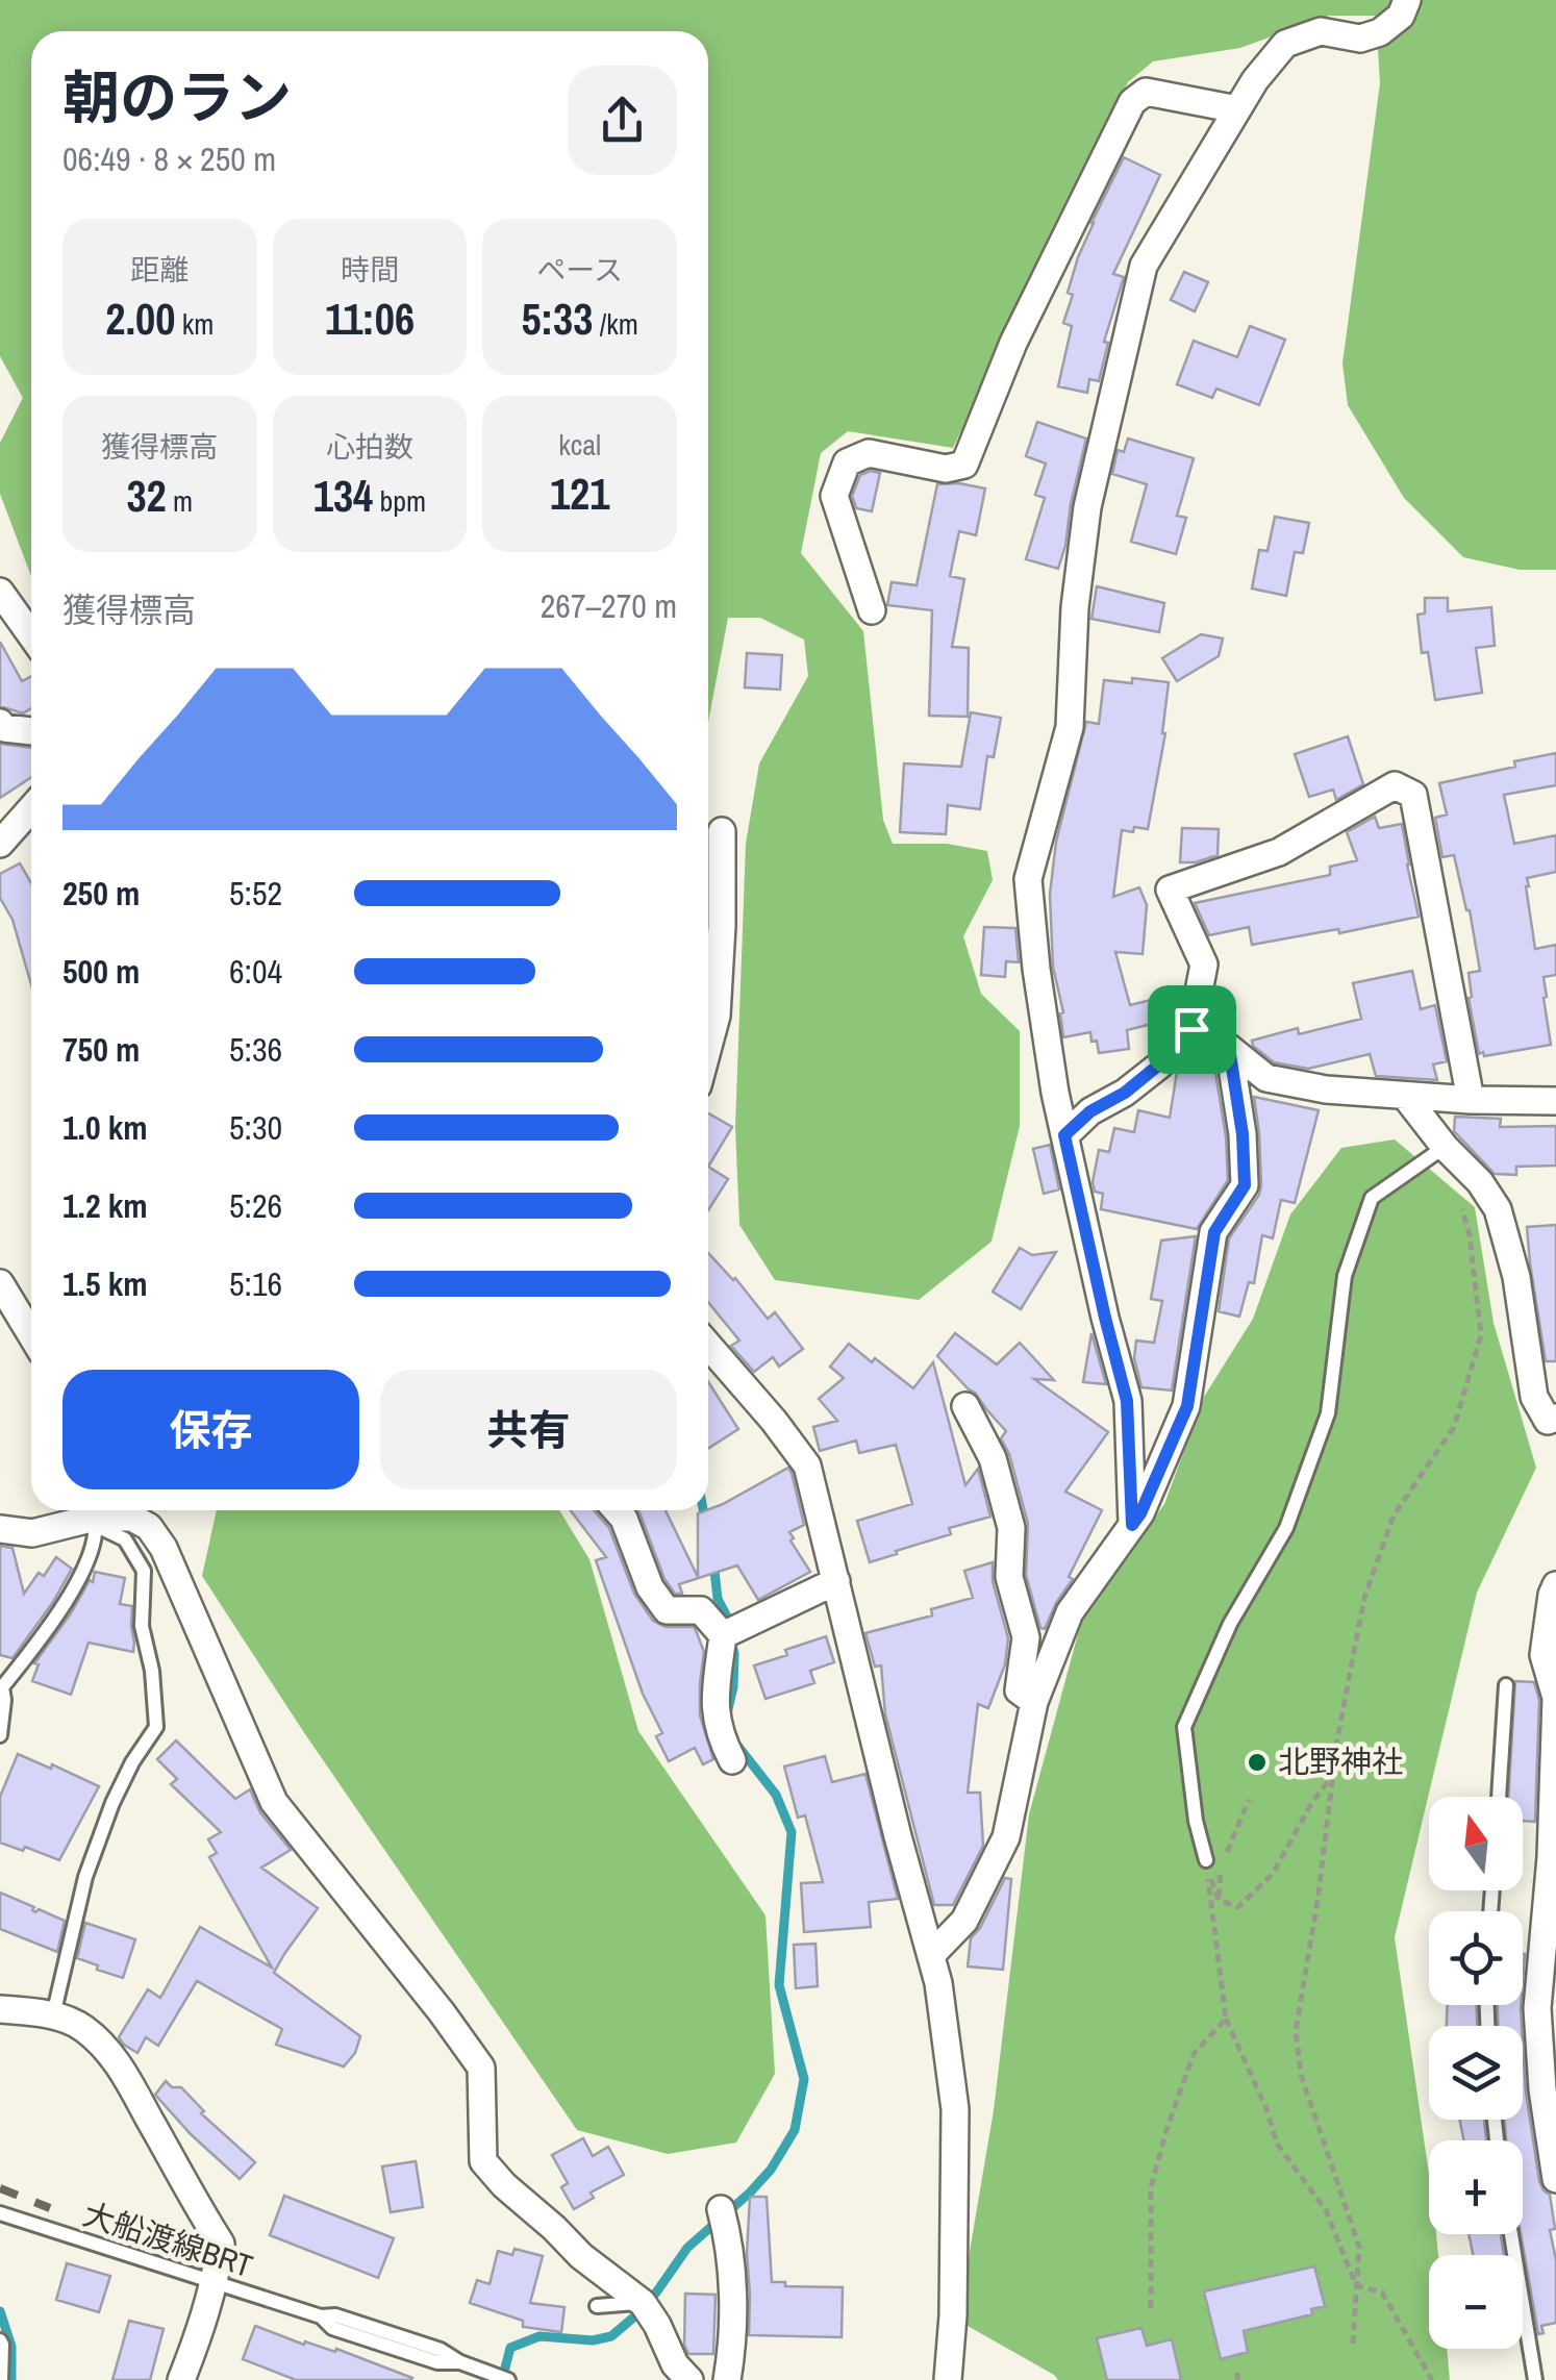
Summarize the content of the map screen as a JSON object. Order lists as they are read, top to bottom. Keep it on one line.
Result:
{"streets":{"lane":["大船渡線BRT"]},"places":["北野神社"],"north":"top","page":{"heading":["朝のラン","06:49 · 8 × 250 m"],"stats":[["距離","2.00 km"],["時間","11:06"],["ペース","5:33 /km"],["獲得標高","32 m"],["心拍数","134 bpm"],["kcal","121"]],"chart":["獲得標高","267–270 m"],"list":[{"name":"250 m","note":"5:52"},{"name":"500 m","note":"6:04"},{"name":"750 m","note":"5:36"},{"name":"1.0 km","note":"5:30"},{"name":"1.2 km","note":"5:26"},{"name":"1.5 km","note":"5:16"}],"buttons":["保存","共有"],"map_buttons":["+","−"]}}
